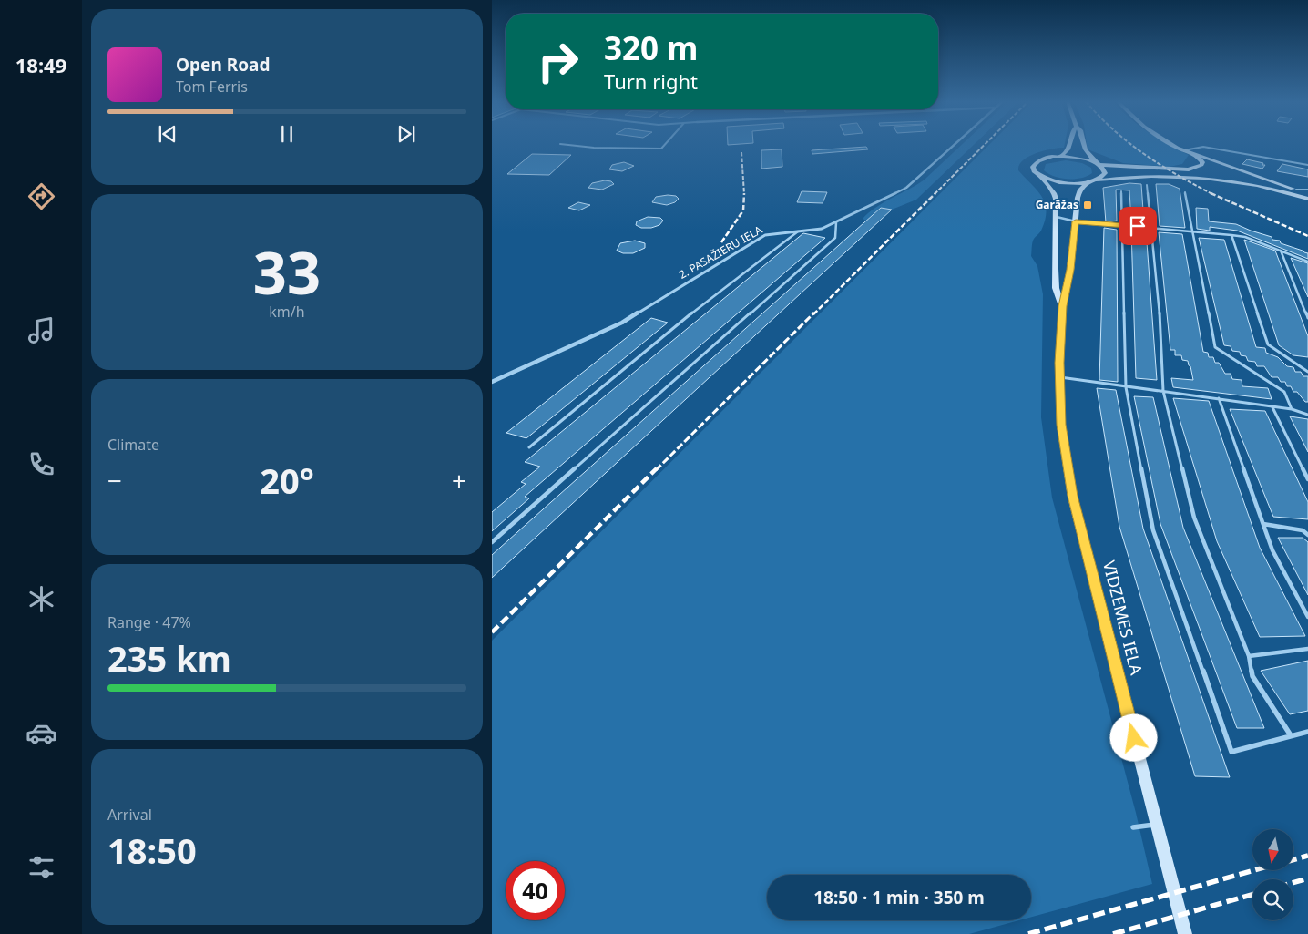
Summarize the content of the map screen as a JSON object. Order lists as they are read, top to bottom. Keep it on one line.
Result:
{"streets":{"street":["2. PASAŽIERU IELA","VIDZEMES IELA"]},"places":{"transit":["Garāžas"]},"north":"bottom","page":{"tabs":"18:49","turn":["320 m","Turn right"],"song":["Open Road","Tom Ferris"],"tile":[["33","km/h"],"Climate",["Range · 47%","235 km"],["Arrival","18:50"]],"heat":["−","20°","+"],"limit":"40","trip":"18:50 · 1 min · 350 m"}}
